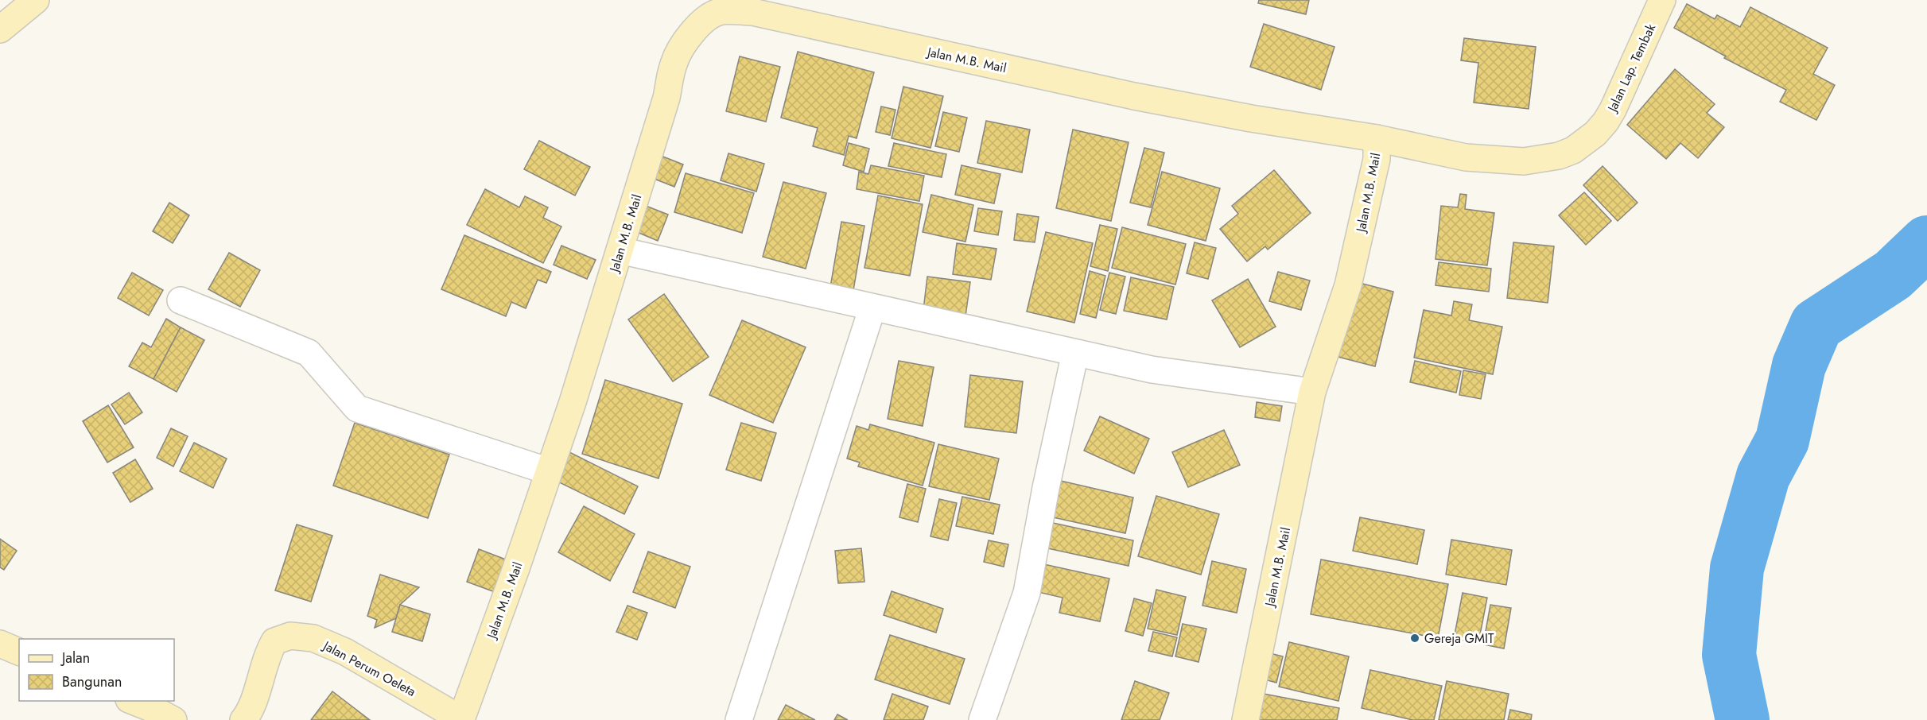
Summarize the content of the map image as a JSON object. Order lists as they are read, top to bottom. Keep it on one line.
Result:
{"streets":{"street":["Jalan M.B. Mail","Jalan Lap. Tembak","Jalan Perum Oeleta"]},"crossings":[["Jalan M.B. Mail","Jalan Lap. Tembak"],["Jalan M.B. Mail","Jalan Perum Oeleta"]],"places":["Gereja GMIT"],"legend":["Jalan","Bangunan"]}
